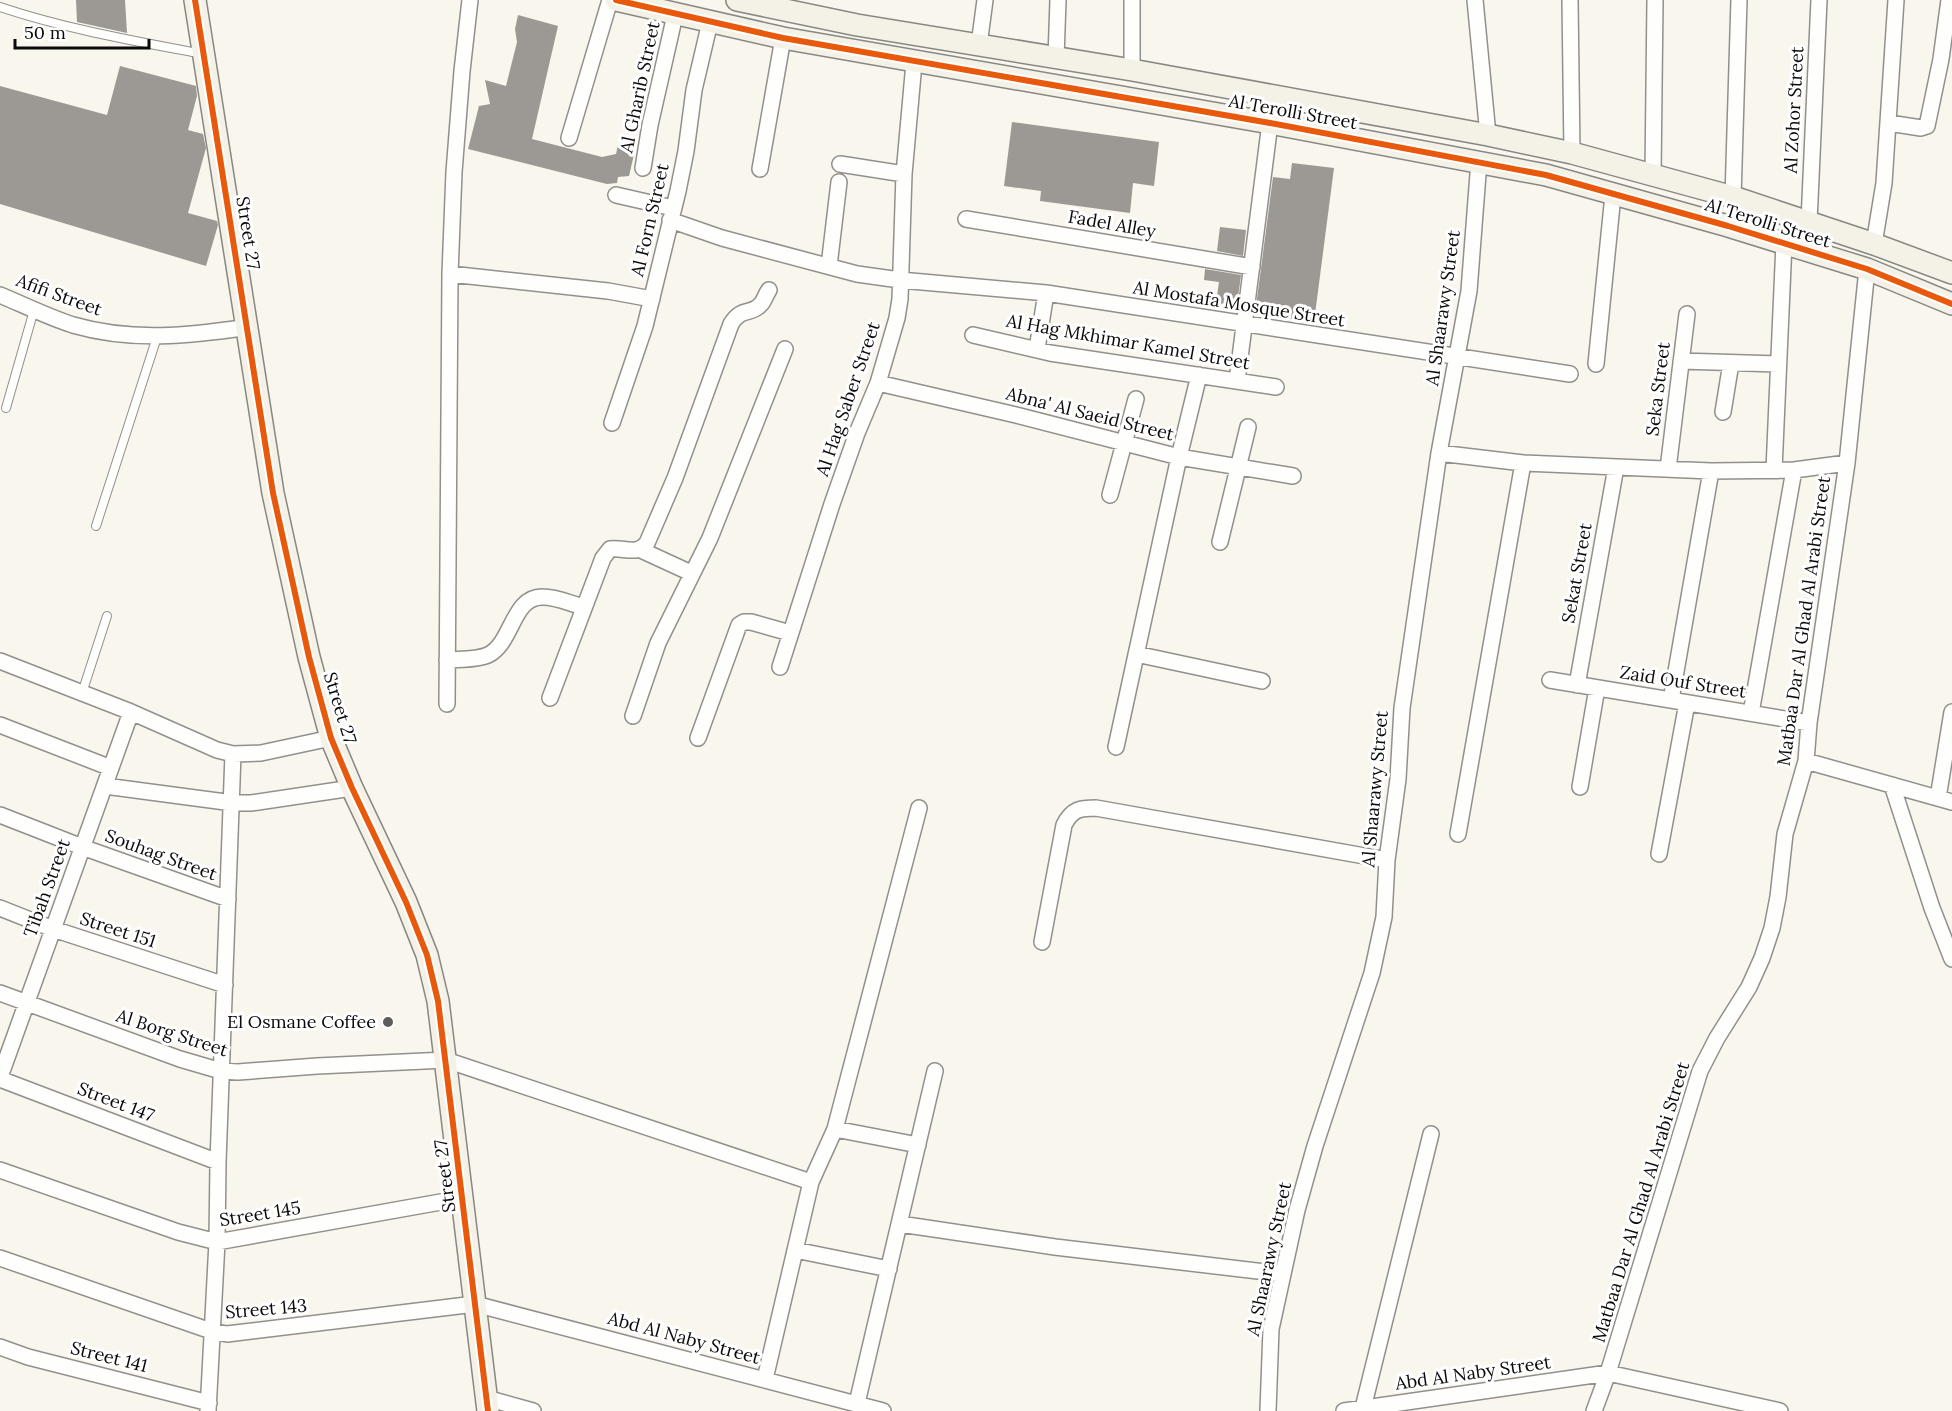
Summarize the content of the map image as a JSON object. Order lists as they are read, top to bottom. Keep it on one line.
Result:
{"streets":{"street":["Al Gharib Street","Al Zohor Street","Al Terolli Street","Al Forn Street","Fadel Alley","Street 27","Afifi Street","Al Mostafa Mosque Street","Al Shaarawy Street","Al Hag Mkhimar Kamel Street","Seka Street","Al Hag Saber Street","Abna' Al Saeid Street","Sekat Street","Matbaa Dar Al Ghad Al Arabi Street","Zaid Ouf Street","Souhag Street","Tibah Street","Street 151","Al Borg Street","Street 147","Street 145","Street 143","Abd Al Naby Street","Street 141"]},"crossings":[["Al Gharib Street","Al Terolli Street"],["Al Zohor Street","Al Terolli Street"],["Al Terolli Street","Al Forn Street"],["Al Terolli Street","Al Shaarawy Street"],["Al Terolli Street","Al Hag Saber Street"],["Al Terolli Street","Matbaa Dar Al Ghad Al Arabi Street"],["Al Forn Street","Al Mostafa Mosque Street"],["Street 27","Afifi Street"],["Street 27","Al Borg Street"],["Street 27","Street 145"],["Street 27","Street 143"],["Street 27","Abd Al Naby Street"],["Al Mostafa Mosque Street","Al Shaarawy Street"],["Al Mostafa Mosque Street","Al Hag Saber Street"],["Al Hag Saber Street","Abna' Al Saeid Street"],["Sekat Street","Zaid Ouf Street"],["Matbaa Dar Al Ghad Al Arabi Street","Zaid Ouf Street"],["Matbaa Dar Al Ghad Al Arabi Street","Abd Al Naby Street"],["Souhag Street","Tibah Street"],["Tibah Street","Street 151"],["Tibah Street","Al Borg Street"],["Tibah Street","Street 147"],["Street 143","Abd Al Naby Street"]],"places":["El Osmane Coffee"],"scale_bar":"50 m"}
